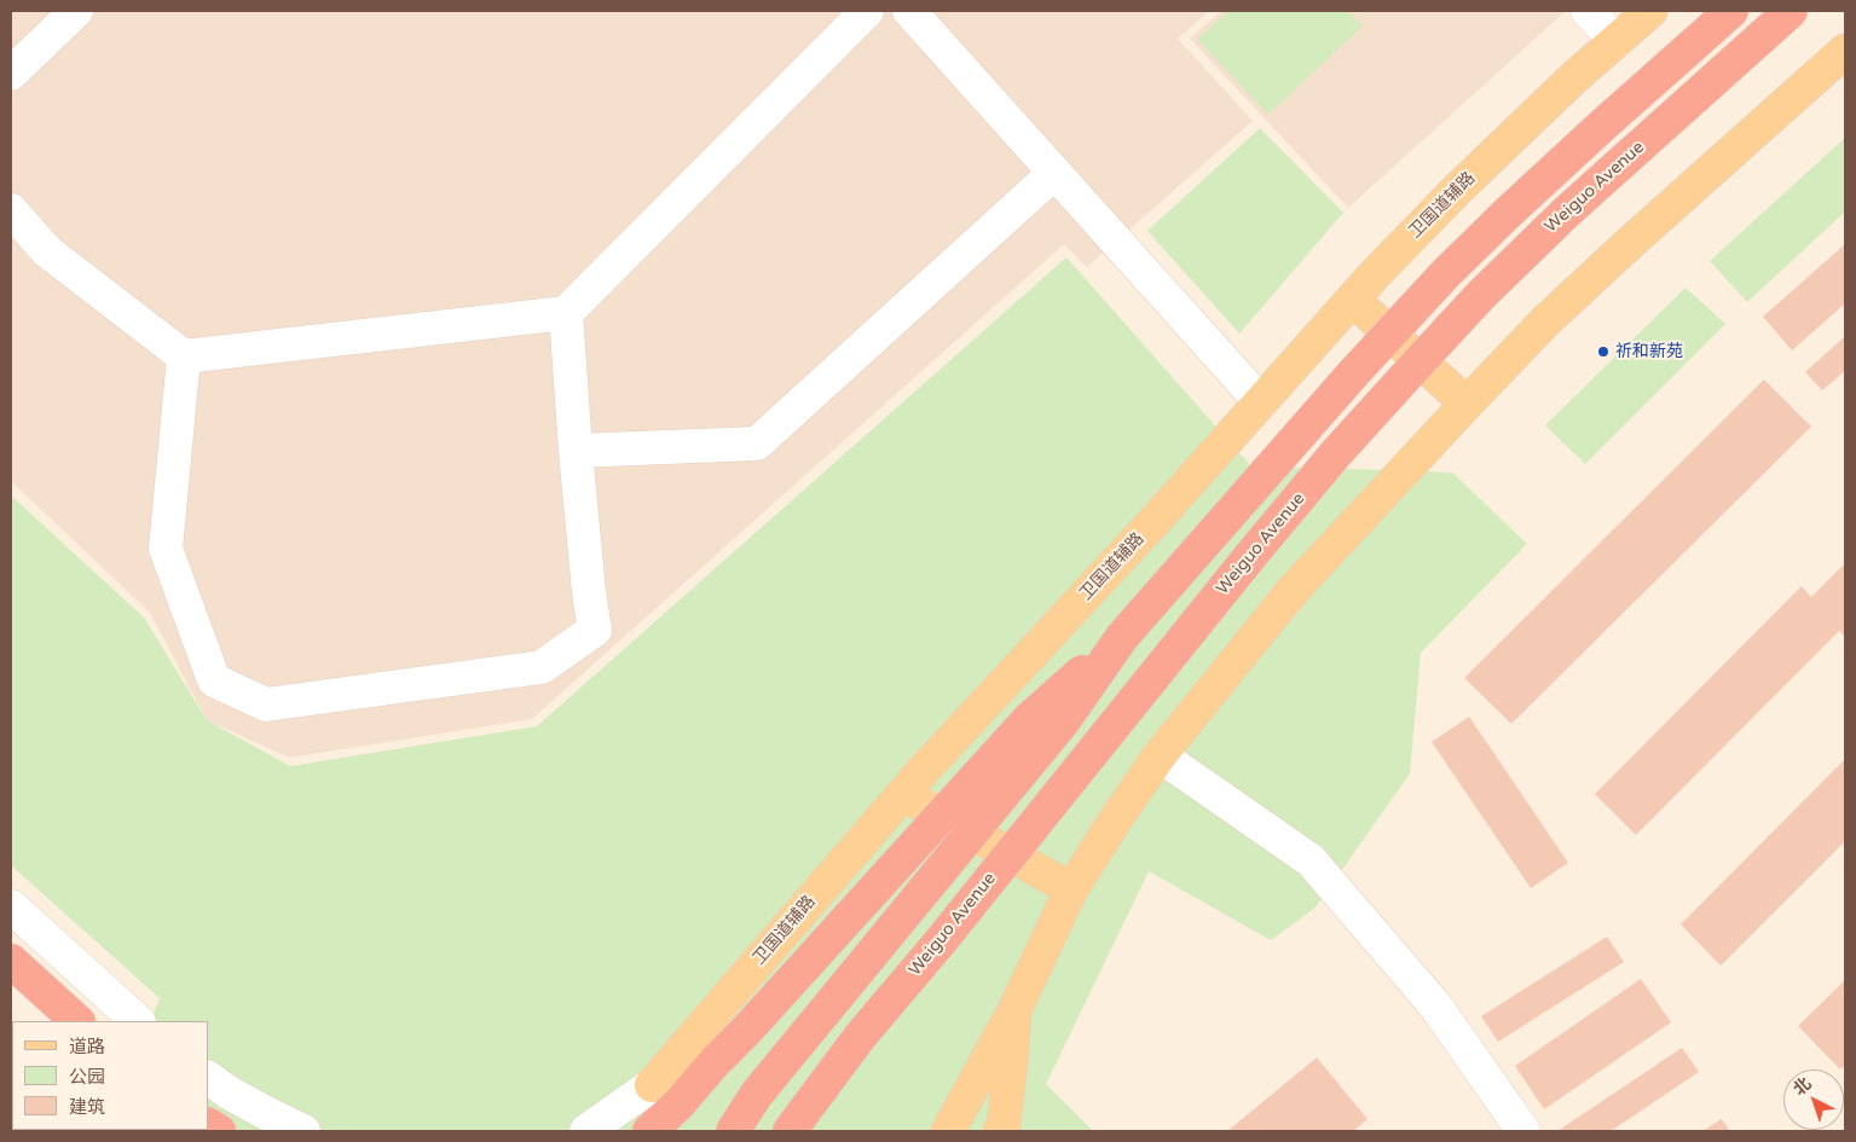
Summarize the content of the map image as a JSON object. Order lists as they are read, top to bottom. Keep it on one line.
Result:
{"streets":{"highway":["Weiguo Avenue"],"main road":["卫国道辅路"]},"places":["祈和新苑"],"legend":["道路","公园","建筑"],"north":"top left"}
